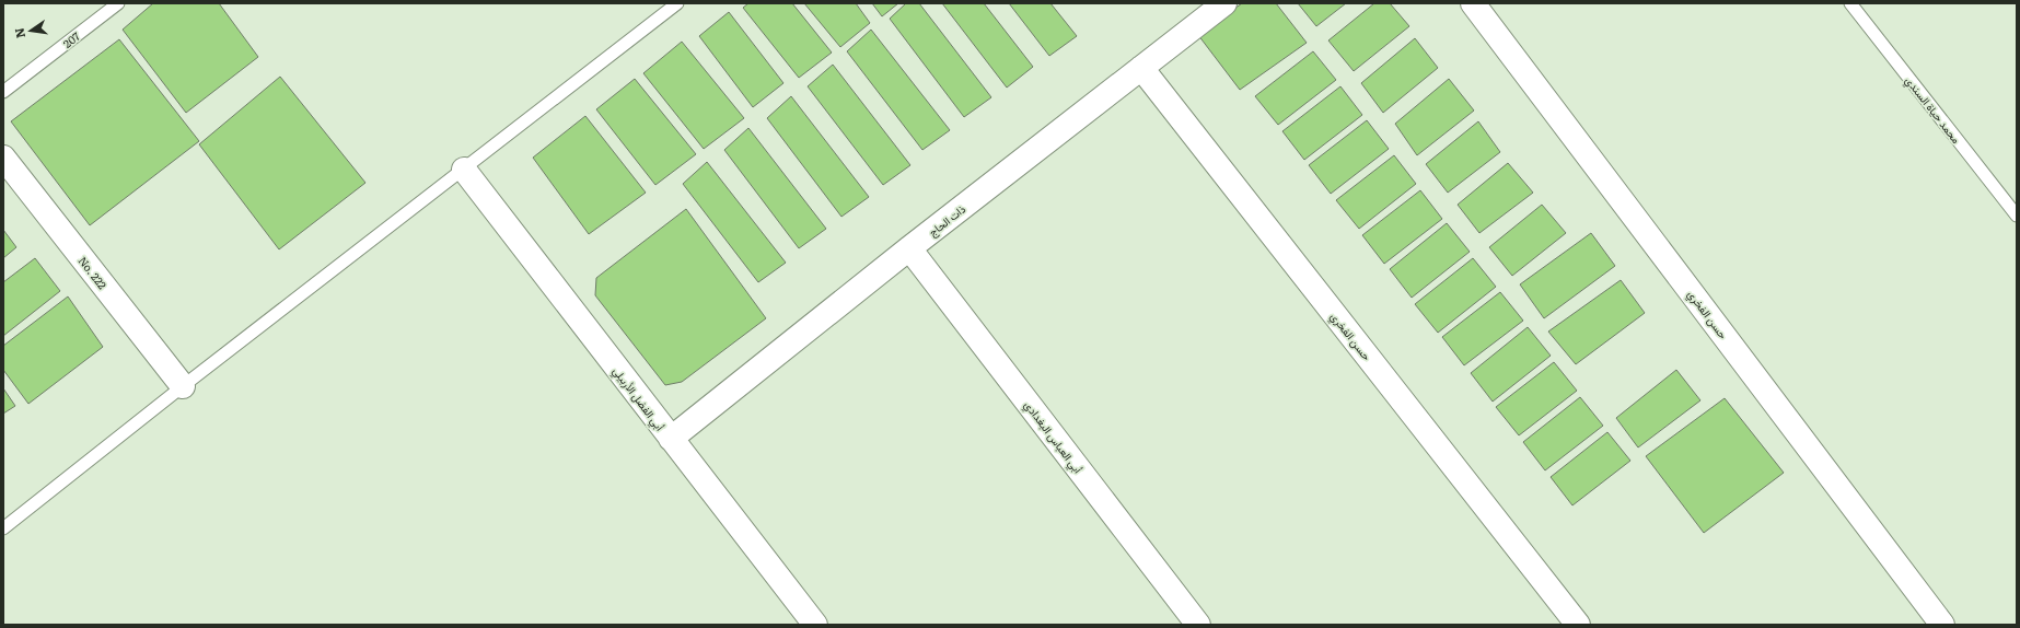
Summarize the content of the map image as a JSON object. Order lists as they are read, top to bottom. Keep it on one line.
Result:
{"streets":{"street":["ذات الحاج","No. 222","حسن الفخري","أبي الفضل الأربيلي","أبي العباس البغدادي"],"lane":["207","محمد حياة السندي"]},"crossings":[["ذات الحاج","حسن الفخري"],["ذات الحاج","أبي الفضل الأربيلي"],["ذات الحاج","أبي العباس البغدادي"]],"north":"left"}
